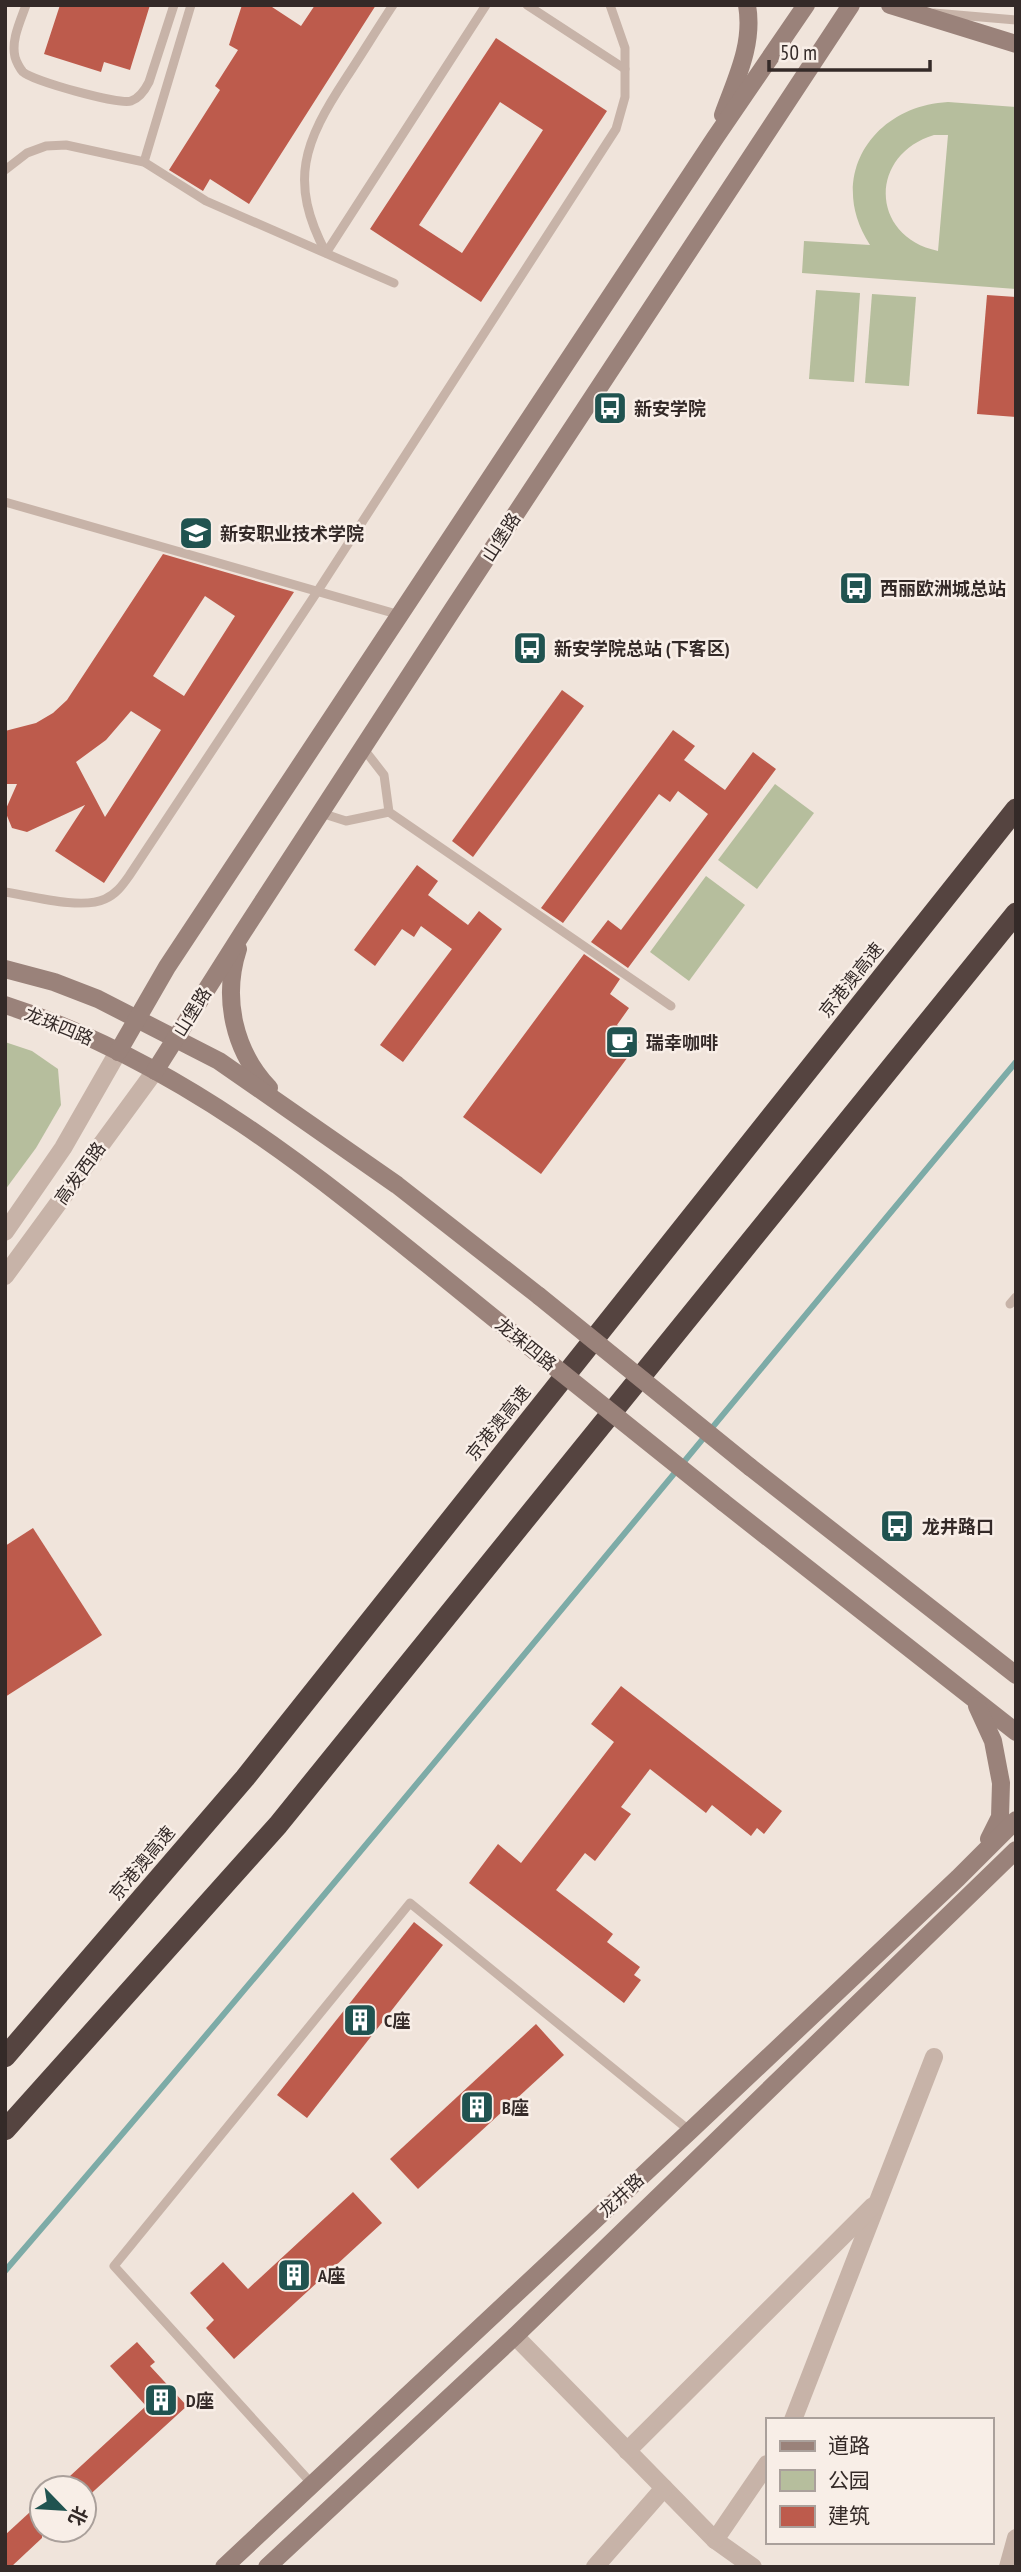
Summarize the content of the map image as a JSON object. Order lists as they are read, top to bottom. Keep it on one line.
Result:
{"streets":{"highway":["京港澳高速"],"main road":["山堡路","龙珠四路","龙井路"],"street":["高发西路"]},"crossings":[["山堡路","龙珠四路"],["山堡路","高发西路"],["龙珠四路","高发西路"]],"places":{"bus stop":["新安学院","西丽欧洲城总站","新安学院总站 (下客区)","龙井路口"],"school or university":["新安职业技术学院"],"cafe":["瑞幸咖啡"],"building":["C座","B座","A座","D座"]},"legend":["道路","公园","建筑"],"scale_bar":"50 m","north":"bottom right"}
